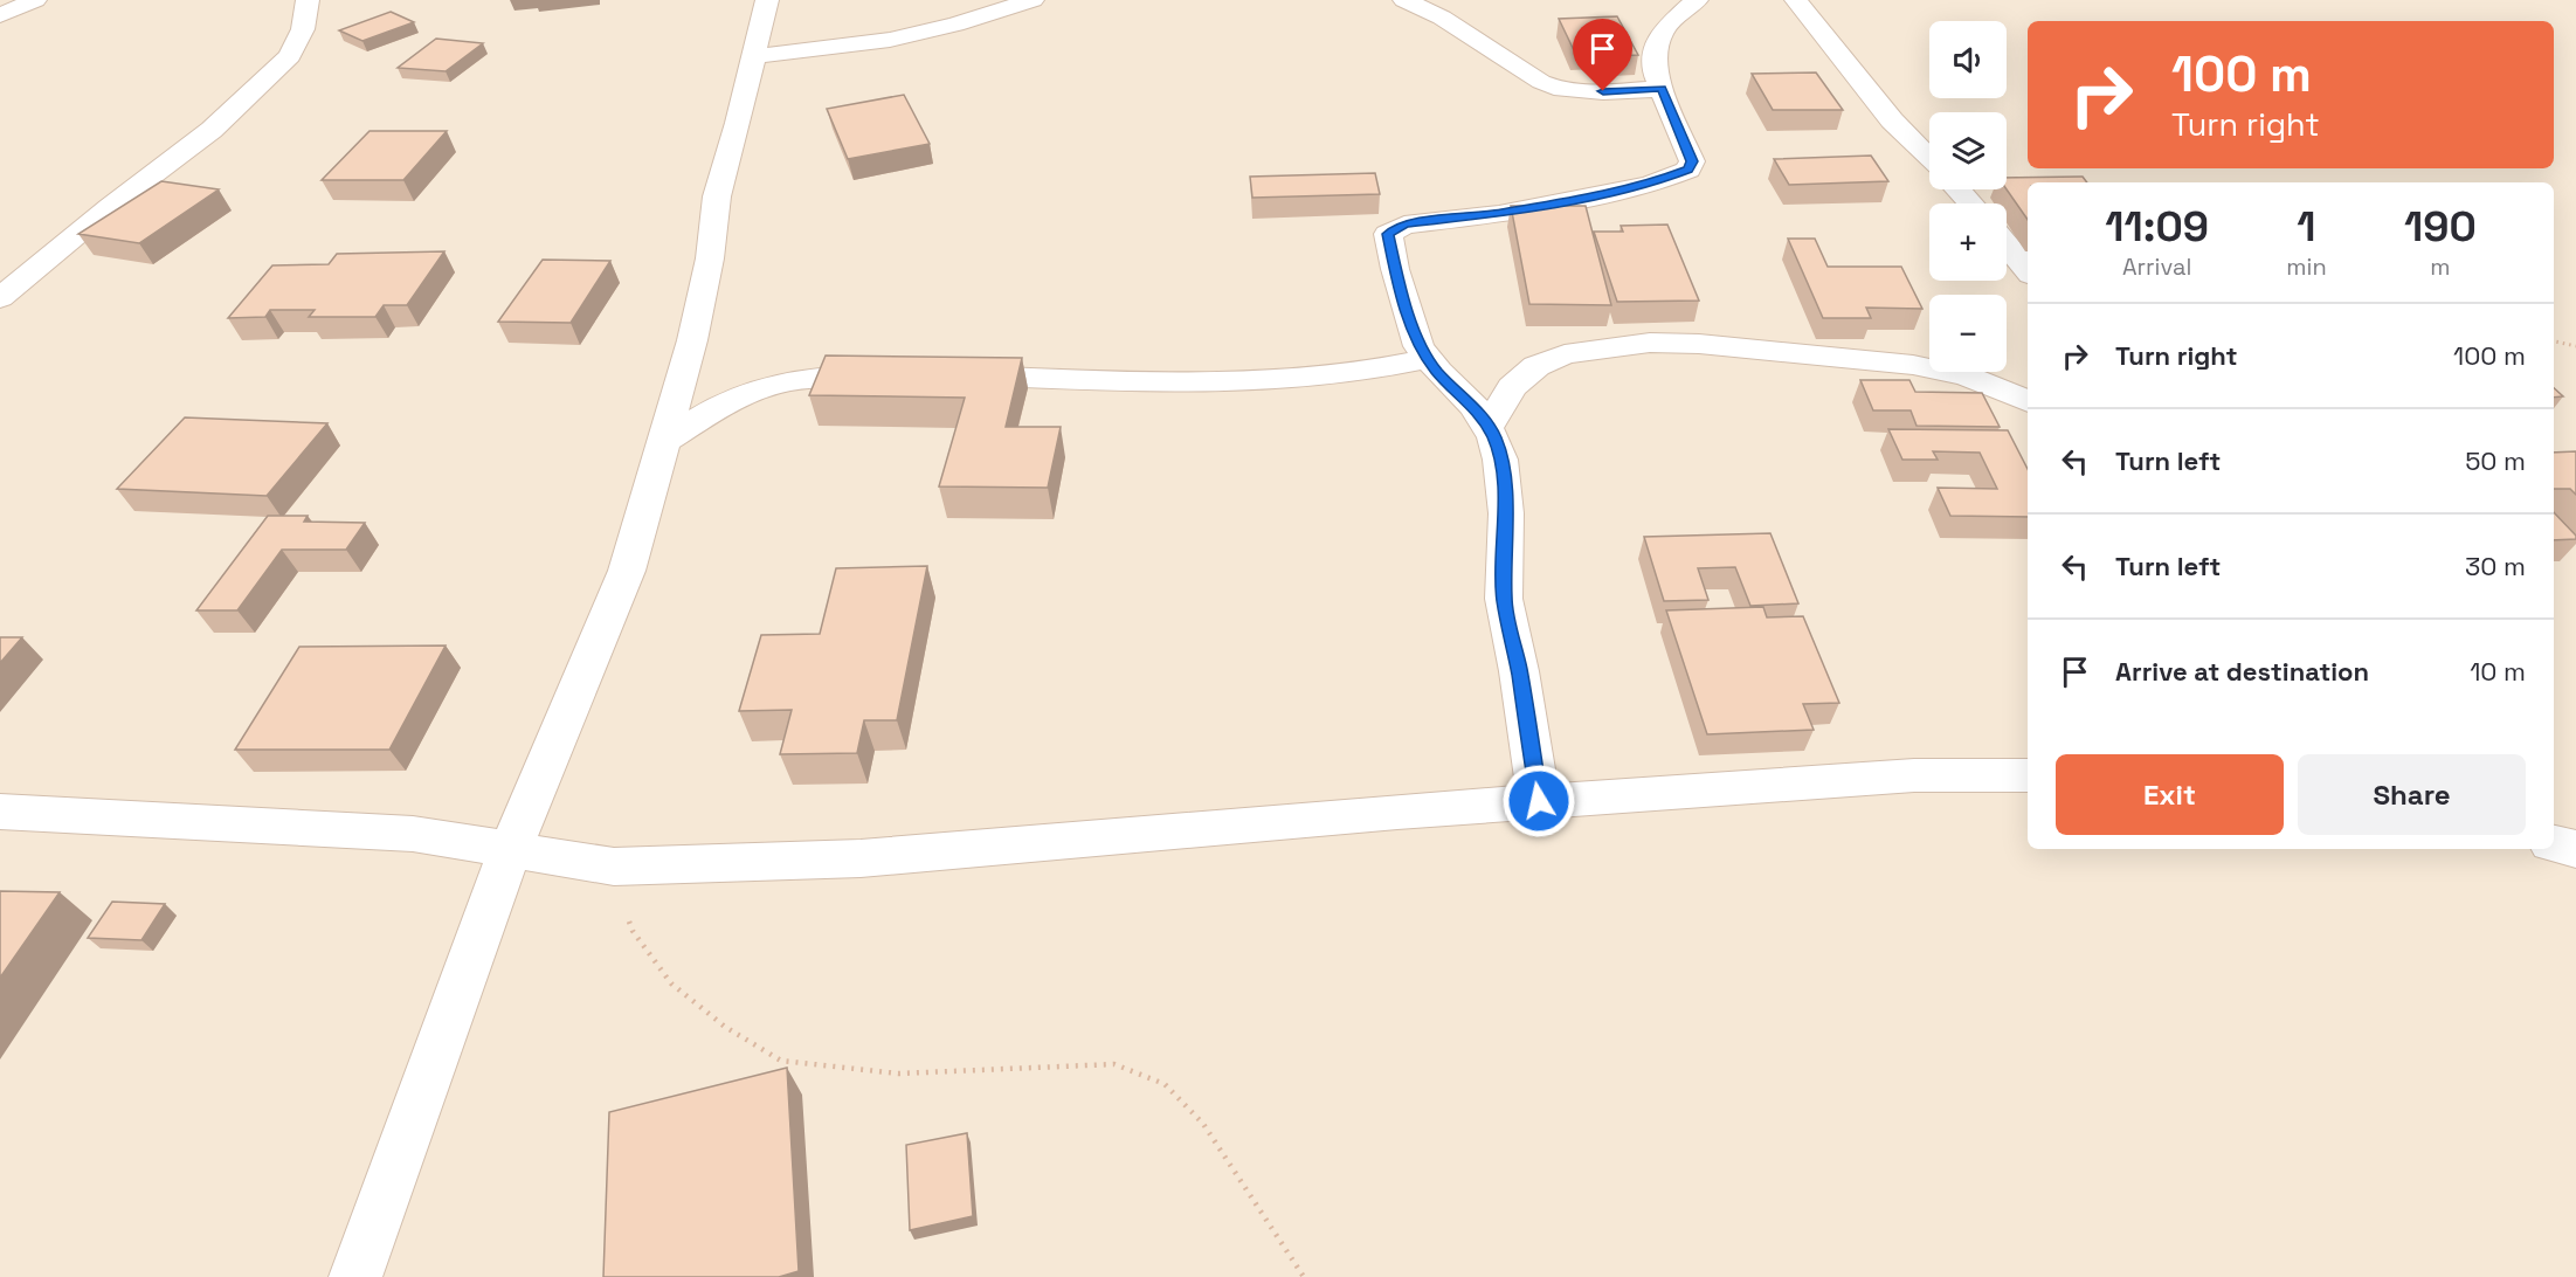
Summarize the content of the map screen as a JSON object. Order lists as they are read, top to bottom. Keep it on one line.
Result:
{"page":{"map_buttons":["+","−"],"turn":["100 m","Turn right"],"eta":["11:09","Arrival","1","min","190","m"],"list":[{"name":"Turn right","value":"100 m"},{"name":"Turn left","value":"50 m"},{"name":"Turn left","value":"30 m"},{"name":"Arrive at destination","value":"10 m"}],"buttons":["Exit","Share"]}}
